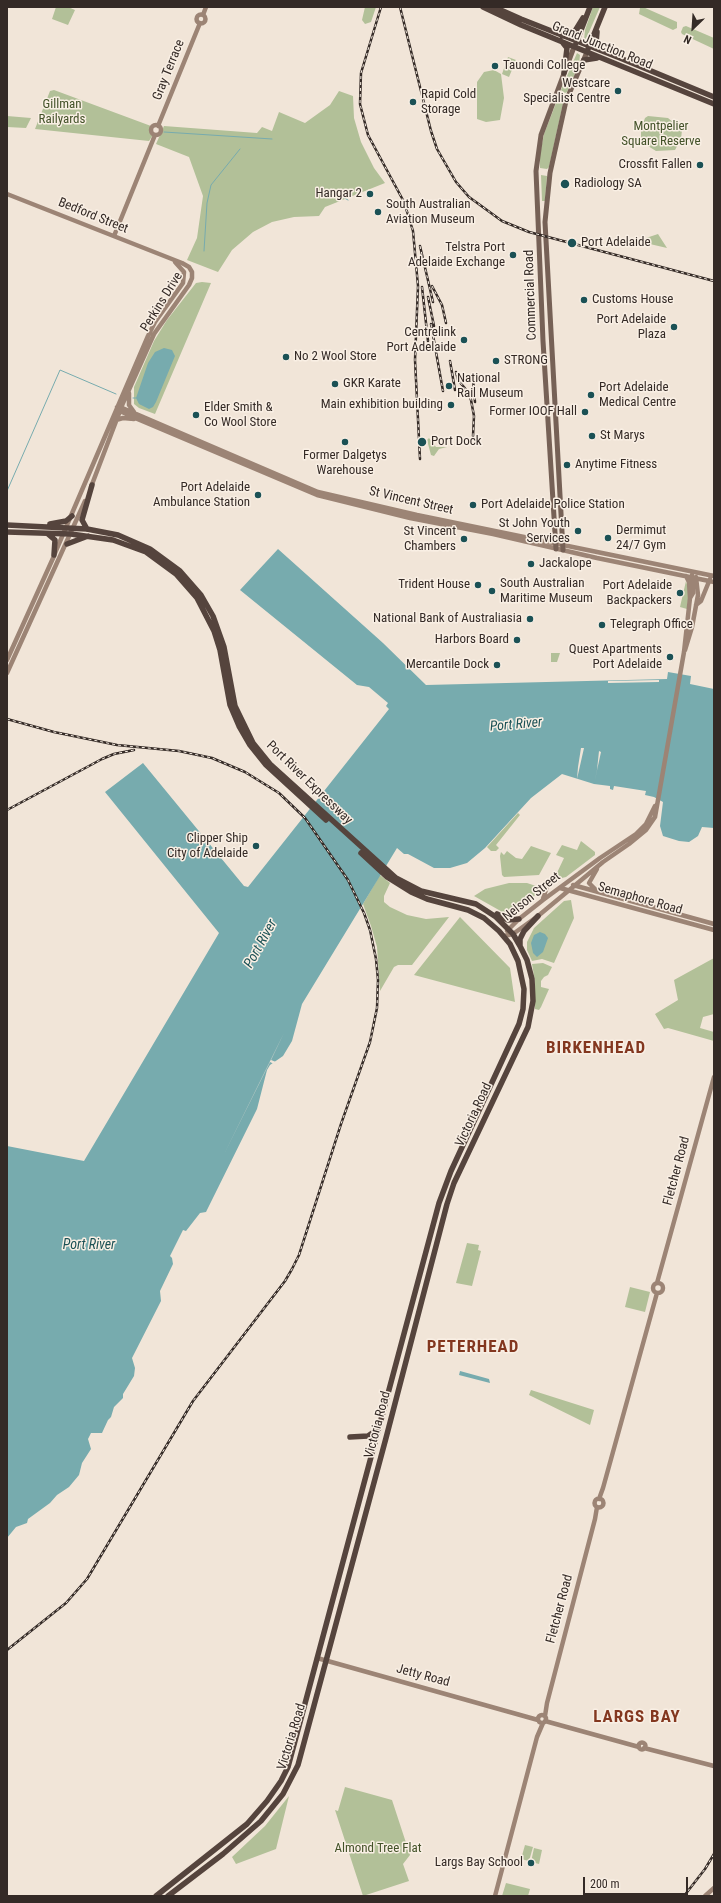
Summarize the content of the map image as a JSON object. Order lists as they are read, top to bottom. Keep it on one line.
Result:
{"streets":{"highway":["Grand Junction Road","Port River Expressway","Victoria Road"],"main road":["Commercial Road"],"street":["Gray Terrace","Bedford Street","Perkins Drive","St Vincent Street","Nelson Street","Semaphore Road","Fletcher Road","Jetty Road"]},"crossings":[["Grand Junction Road","Commercial Road"],["Gray Terrace","Bedford Street"],["Bedford Street","Perkins Drive"],["Commercial Road","St Vincent Street"],["Perkins Drive","St Vincent Street"],["Perkins Drive","Port River Expressway"],["St Vincent Street","Nelson Street"],["Port River Expressway","Nelson Street"],["Port River Expressway","Victoria Road"],["Nelson Street","Semaphore Road"],["Nelson Street","Victoria Road"],["Victoria Road","Jetty Road"],["Fletcher Road","Jetty Road"]],"districts":["BIRKENHEAD","PETERHEAD","LARGS BAY"],"water":["Port River"],"parks":["Gillman Railyards","Montpelier Square Reserve","Almond Tree Flat"],"places":["Tauondi College","Westcare Specialist Centre","Rapid Cold Storage","Crossfit Fallen","Radiology SA","Hangar 2","South Australian Aviation Museum","Port Adelaide","Telstra Port Adelaide Exchange","Customs House","Port Adelaide Plaza","Centrelink Port Adelaide","No 2 Wool Store","STRONG","GKR Karate","National Rail Museum","Port Adelaide Medical Centre","Main exhibition building","Former IOOF Hall","Elder Smith & Co Wool Store","St Marys","Former Dalgetys Warehouse","Port Dock","Anytime Fitness","Port Adelaide Ambulance Station","Port Adelaide Police Station","St John Youth Services","Dermimut 24/7 Gym","St Vincent Chambers","Jackalope","Trident House","South Australian Maritime Museum","Port Adelaide Backpackers","National Bank of Australiasia","Telegraph Office","Harbors Board","Quest Apartments Port Adelaide","Mercantile Dock","Clipper Ship City of Adelaide","Largs Bay School"],"scale_bar":"200 m","north":"bottom left"}
